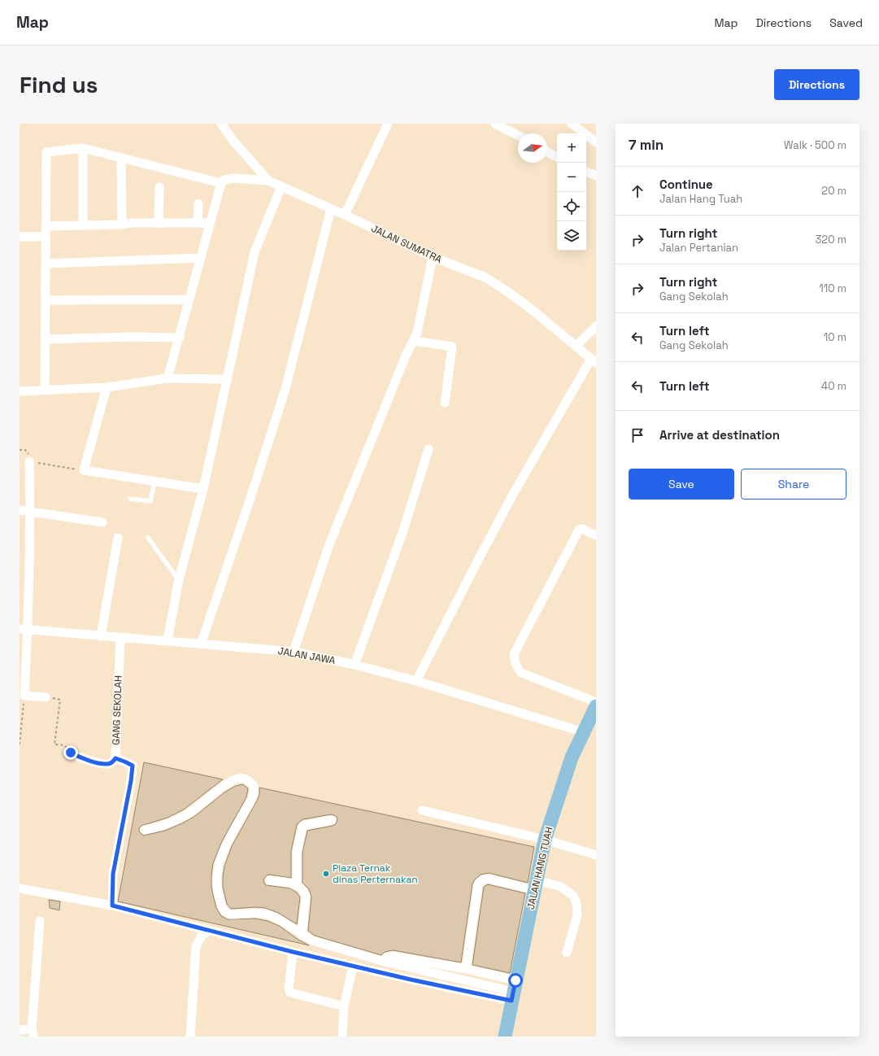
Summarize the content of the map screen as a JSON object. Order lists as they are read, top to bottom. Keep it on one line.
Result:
{"streets":{"main road":["JALAN HANG TUAH"],"street":["JALAN SUMATRA","JALAN JAWA","GANG SEKOLAH"]},"crossings":[["JALAN JAWA","GANG SEKOLAH"],["JALAN JAWA","JALAN HANG TUAH"]],"places":["Plaza Ternak dinas Perternakan"],"north":"right","page":{"header":"Map","nav":["Map","Directions","Saved"],"buttons":["Directions",["Save","Share"]],"title":"Find us","heading":["7 min","Walk · 500 m"],"map_buttons":["+","−"],"list":[["Continue","Jalan Hang Tuah","20 m"],["Turn right","Jalan Pertanian","320 m"],["Turn right","Gang Sekolah","110 m"],["Turn left","Gang Sekolah","10 m"],["Turn left","40 m"],"Arrive at destination"]}}
